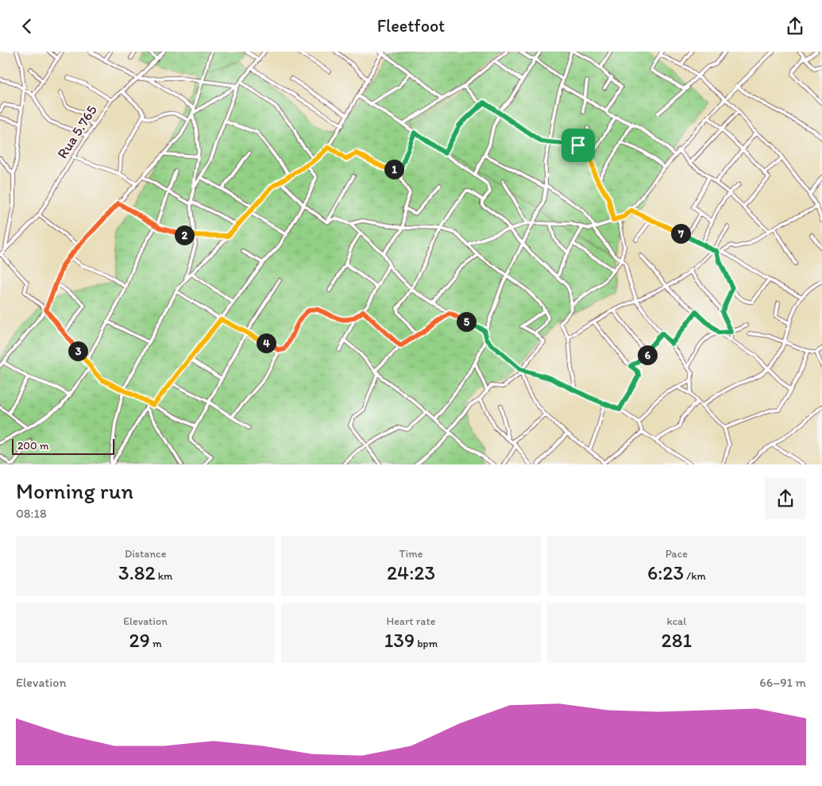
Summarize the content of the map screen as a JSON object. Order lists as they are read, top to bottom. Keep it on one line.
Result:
{"streets":{"street":["Rua 5.765"]},"scale_bar":"200 m","page":{"header":"Fleetfoot","pins":["1","7","2","5","4","3","6"],"scale":"200 m","heading":["Morning run","08:18"],"stats":[["Distance","3.82 km"],["Time","24:23"],["Pace","6:23 /km"],["Elevation","29 m"],["Heart rate","139 bpm"],["kcal","281"]],"chart":["Elevation","66–91 m"]}}
